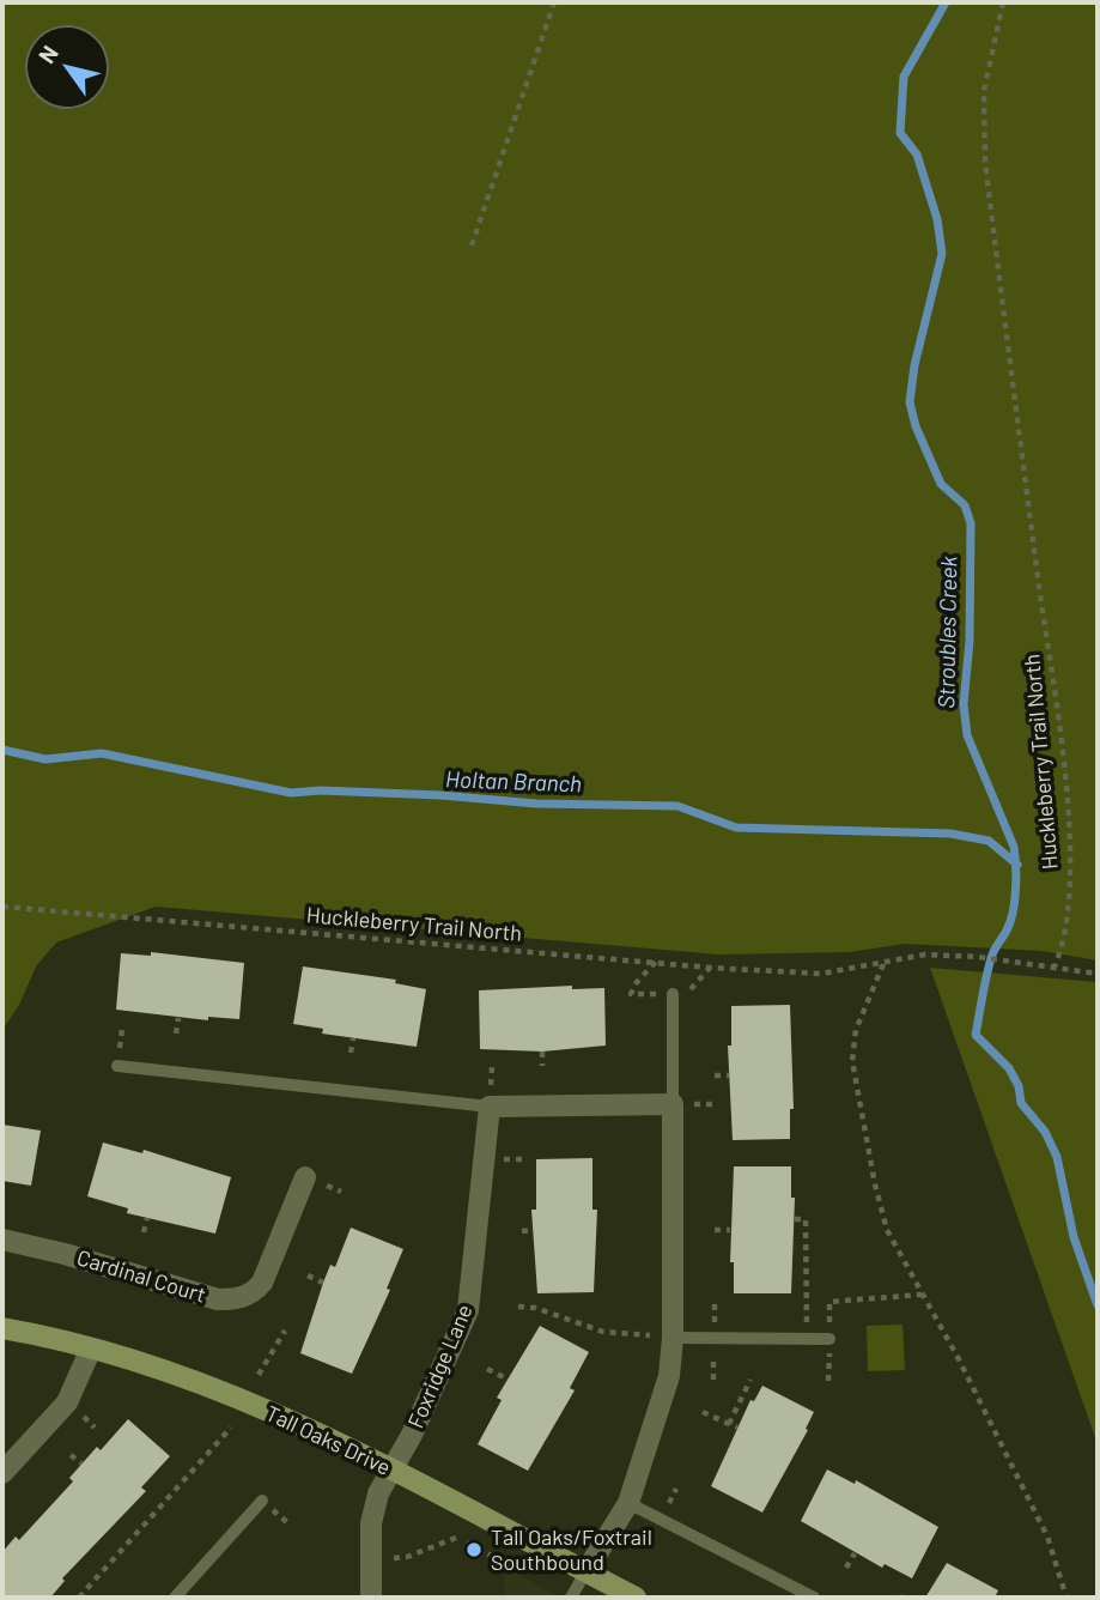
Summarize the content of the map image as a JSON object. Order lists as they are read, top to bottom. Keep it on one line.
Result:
{"streets":{"street":["Cardinal Court","Foxridge Lane","Tall Oaks Drive"],"path":["Huckleberry Trail North"]},"crossings":[["Foxridge Lane","Tall Oaks Drive"]],"water":["Stroubles Creek","Holtan Branch"],"places":["Tall Oaks/Foxtrail Southbound"],"north":"top left"}
